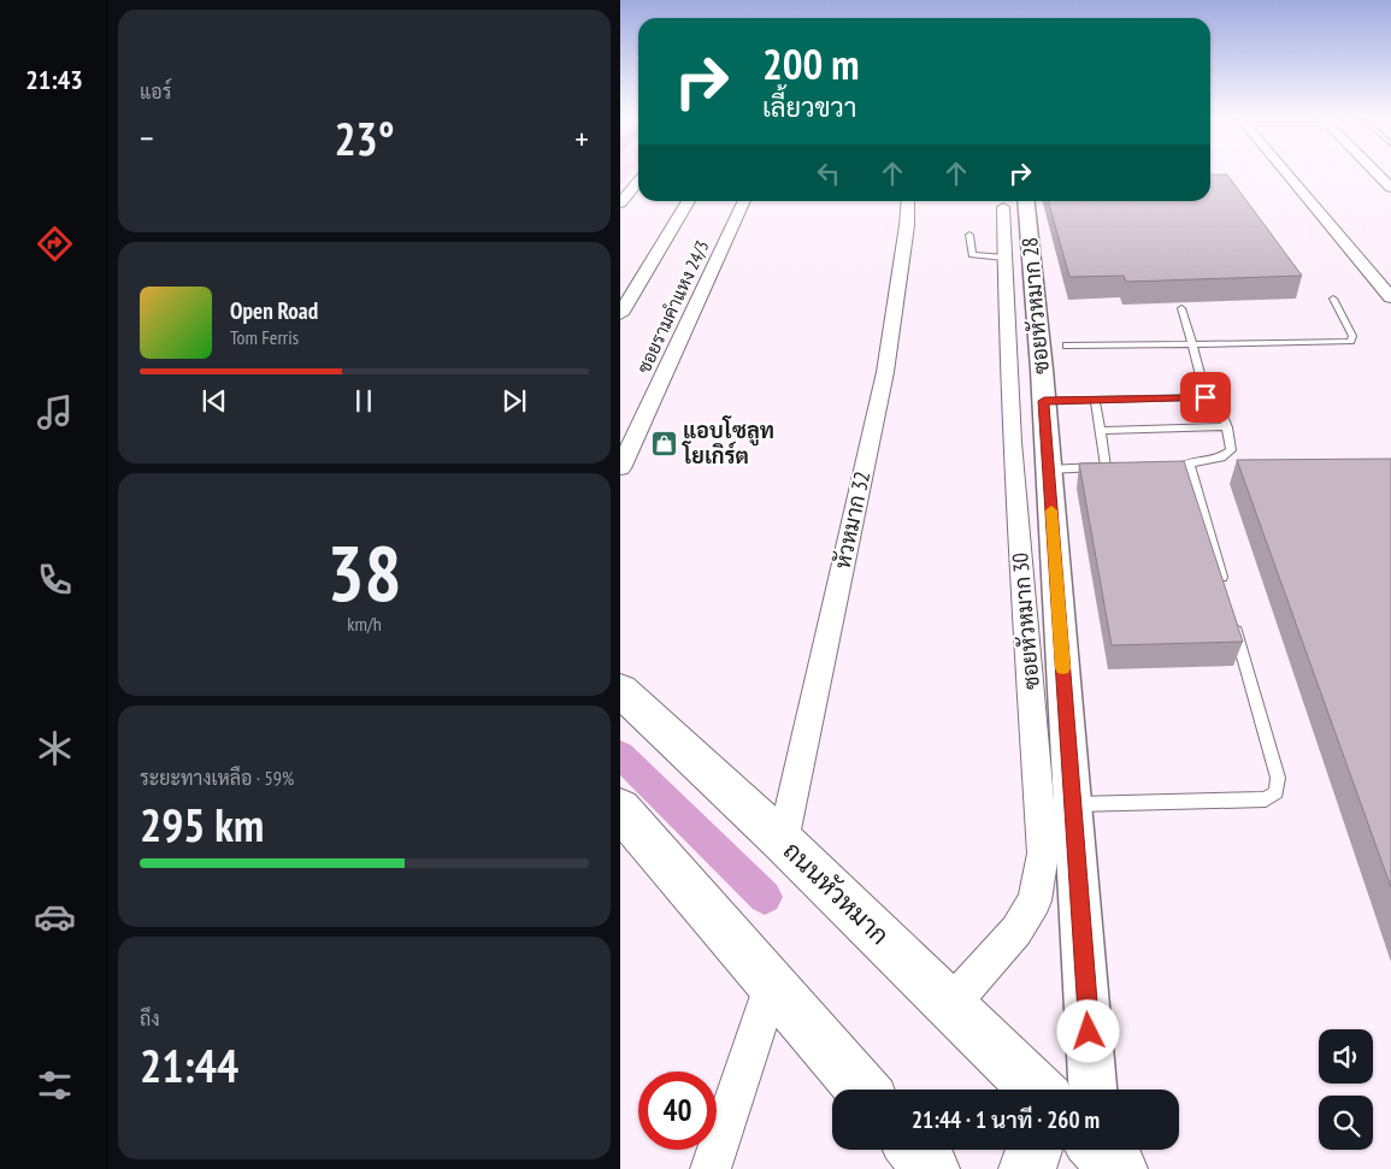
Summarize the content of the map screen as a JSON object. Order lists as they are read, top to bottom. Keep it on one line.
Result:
{"streets":{"main road":["ถนนหัวหมาก"],"street":["ซอยหัวหมาก 28","ซอยรามคำแหง 24/3","หัวหมาก 32","ซอยหัวหมาก 30"]},"crossings":[["ซอยหัวหมาก 28","ซอยหัวหมาก 30"],["หัวหมาก 32","ถนนหัวหมาก"],["ซอยหัวหมาก 30","ถนนหัวหมาก"]],"places":{"shop":["แอบโซลูท โยเกิร์ต"]},"page":{"tabs":"21:43","tile":["แอร์",["38","km/h"],["ระยะทางเหลือ · 59%","295 km"],["ถึง","21:44"]],"turn":["200 m","เลี้ยวขวา"],"heat":["−","23°","+"],"song":["Open Road","Tom Ferris"],"limit":"40","trip":"21:44 · 1 นาที · 260 m"}}
